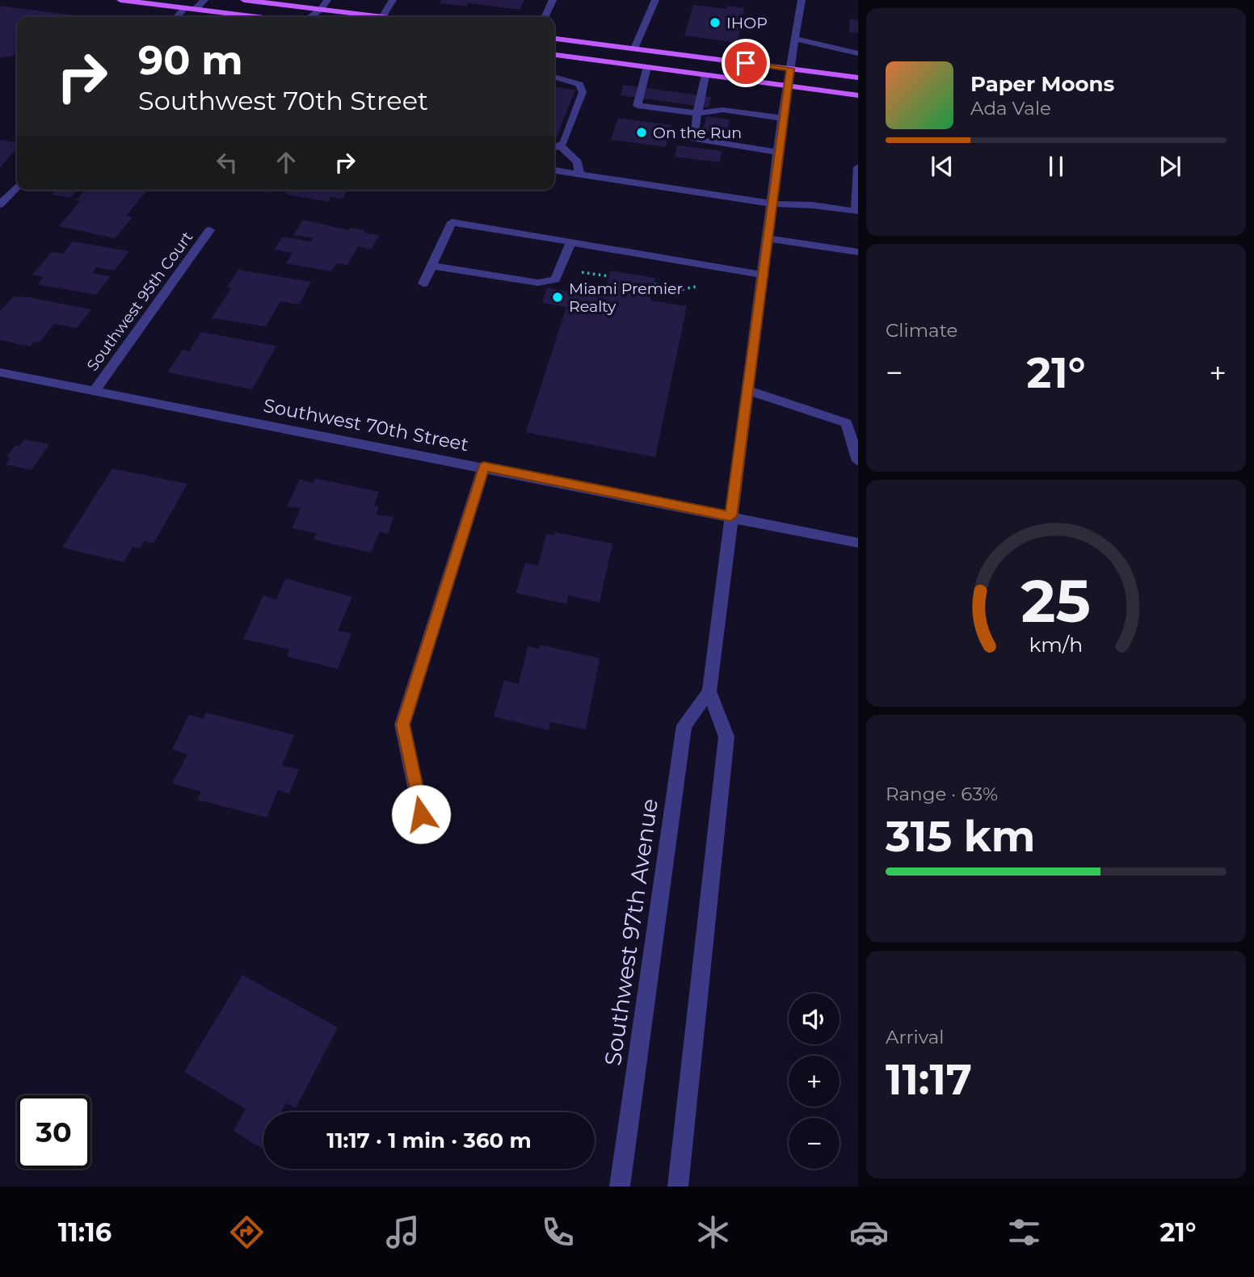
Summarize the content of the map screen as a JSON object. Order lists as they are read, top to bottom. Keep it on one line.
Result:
{"streets":{"street":["Southwest 95th Court","Southwest 70th Street","Southwest 97th Avenue"]},"crossings":[["Southwest 95th Court","Southwest 70th Street"],["Southwest 70th Street","Southwest 97th Avenue"]],"places":["IHOP","On the Run","Miami Premier Realty"],"page":{"turn":["90 m","Southwest 70th Street"],"song":["Paper Moons","Ada Vale"],"tile":["Climate",["Range · 63%","315 km"],["Arrival","11:17"]],"heat":["−","21°","+"],"map_buttons":["+","−"],"limit":"30","trip":"11:17 · 1 min · 360 m","tabs":["11:16","21°"],"gauge":["25","km/h"]}}
